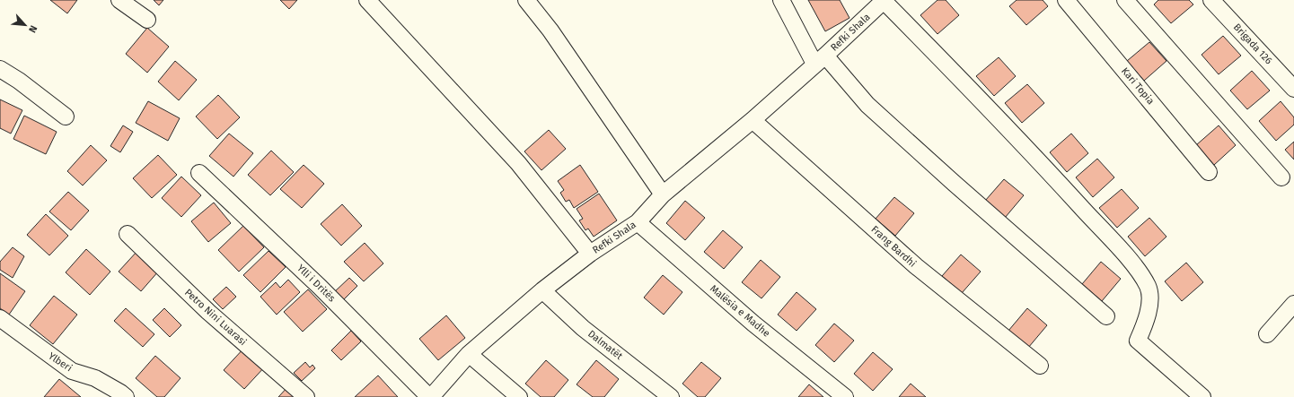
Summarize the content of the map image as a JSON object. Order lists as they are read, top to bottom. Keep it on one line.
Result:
{"streets":{"street":["Refki Shala","Brigada 126","Kari Topia","Frang Bardhi","Ylli i Dritës","Malësia e Madhe","Petro Nini Luarasi","Dalmatët","Ylberi"]},"crossings":[["Refki Shala","Frang Bardhi"],["Refki Shala","Ylli i Dritës"],["Refki Shala","Malësia e Madhe"],["Refki Shala","Dalmatët"]],"north":"bottom right"}
